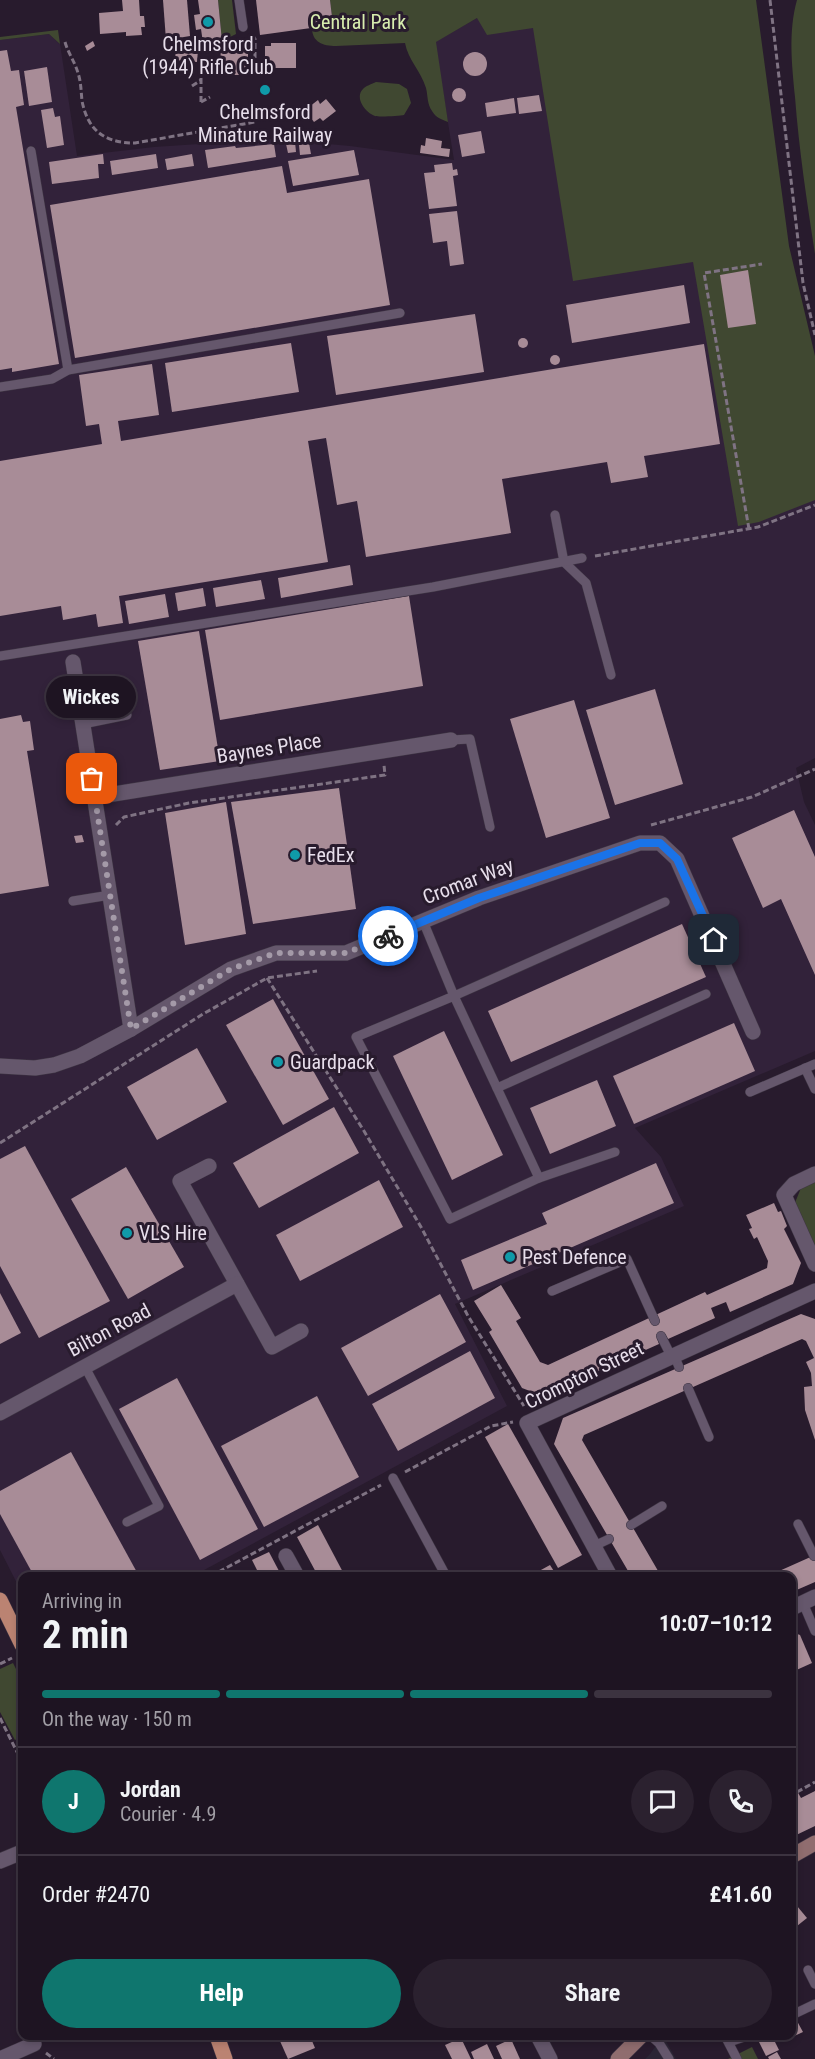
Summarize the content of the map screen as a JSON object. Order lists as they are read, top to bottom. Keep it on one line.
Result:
{"streets":{"street":["Baynes Place","Cromar Way","Bilton Road","Crompton Street"]},"parks":["Central Park"],"places":["Chelmsford (1944) Rifle Club","Chelmsford Minature Railway","Wickes","FedEx","Guardpack","VLS Hire","Pest Defence"],"page":{"bubble":"Wickes","heading":["2 min","Arriving in","10:07–10:12"],"panel":["Jordan","Courier · 4.9","Order #2470","£41.60"],"bar":"On the way · 150 m","round":"J","buttons":["Help","Share"]}}
